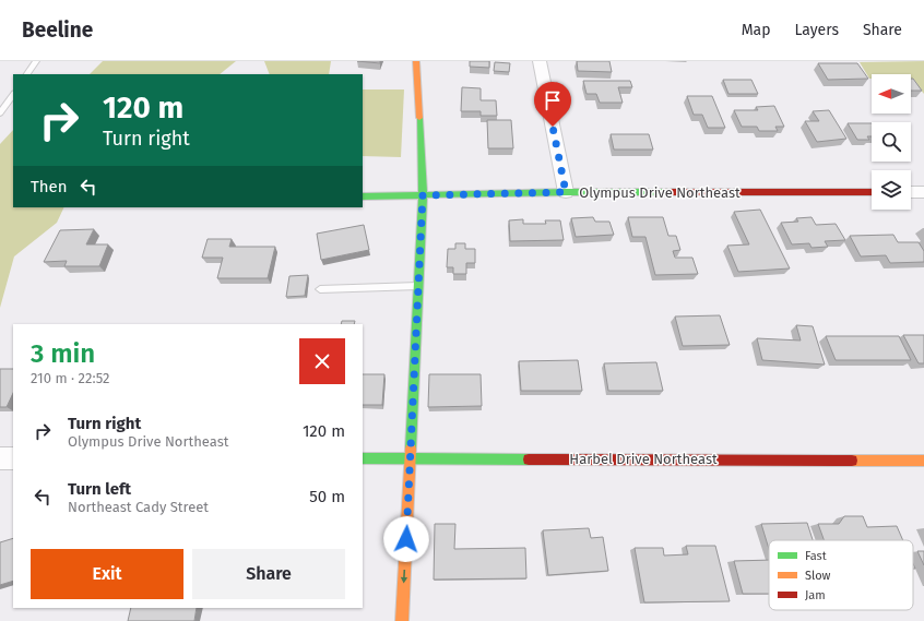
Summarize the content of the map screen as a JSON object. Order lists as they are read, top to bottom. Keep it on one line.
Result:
{"streets":{"street":["Olympus Drive Northeast","Harbel Drive Northeast"]},"legend":["Fast","Slow","Jam"],"north":"left","page":{"header":"Beeline","nav":["Map","Layers","Share"],"turn":["120 m","Turn right"],"then":"Then","heading":["3 min","210 m · 22:52"],"list":[{"name":"Turn right","note":"Olympus Drive Northeast","value":"120 m"},{"name":"Turn left","note":"Northeast Cady Street","value":"50 m"}],"buttons":["Exit","Share"]}}
